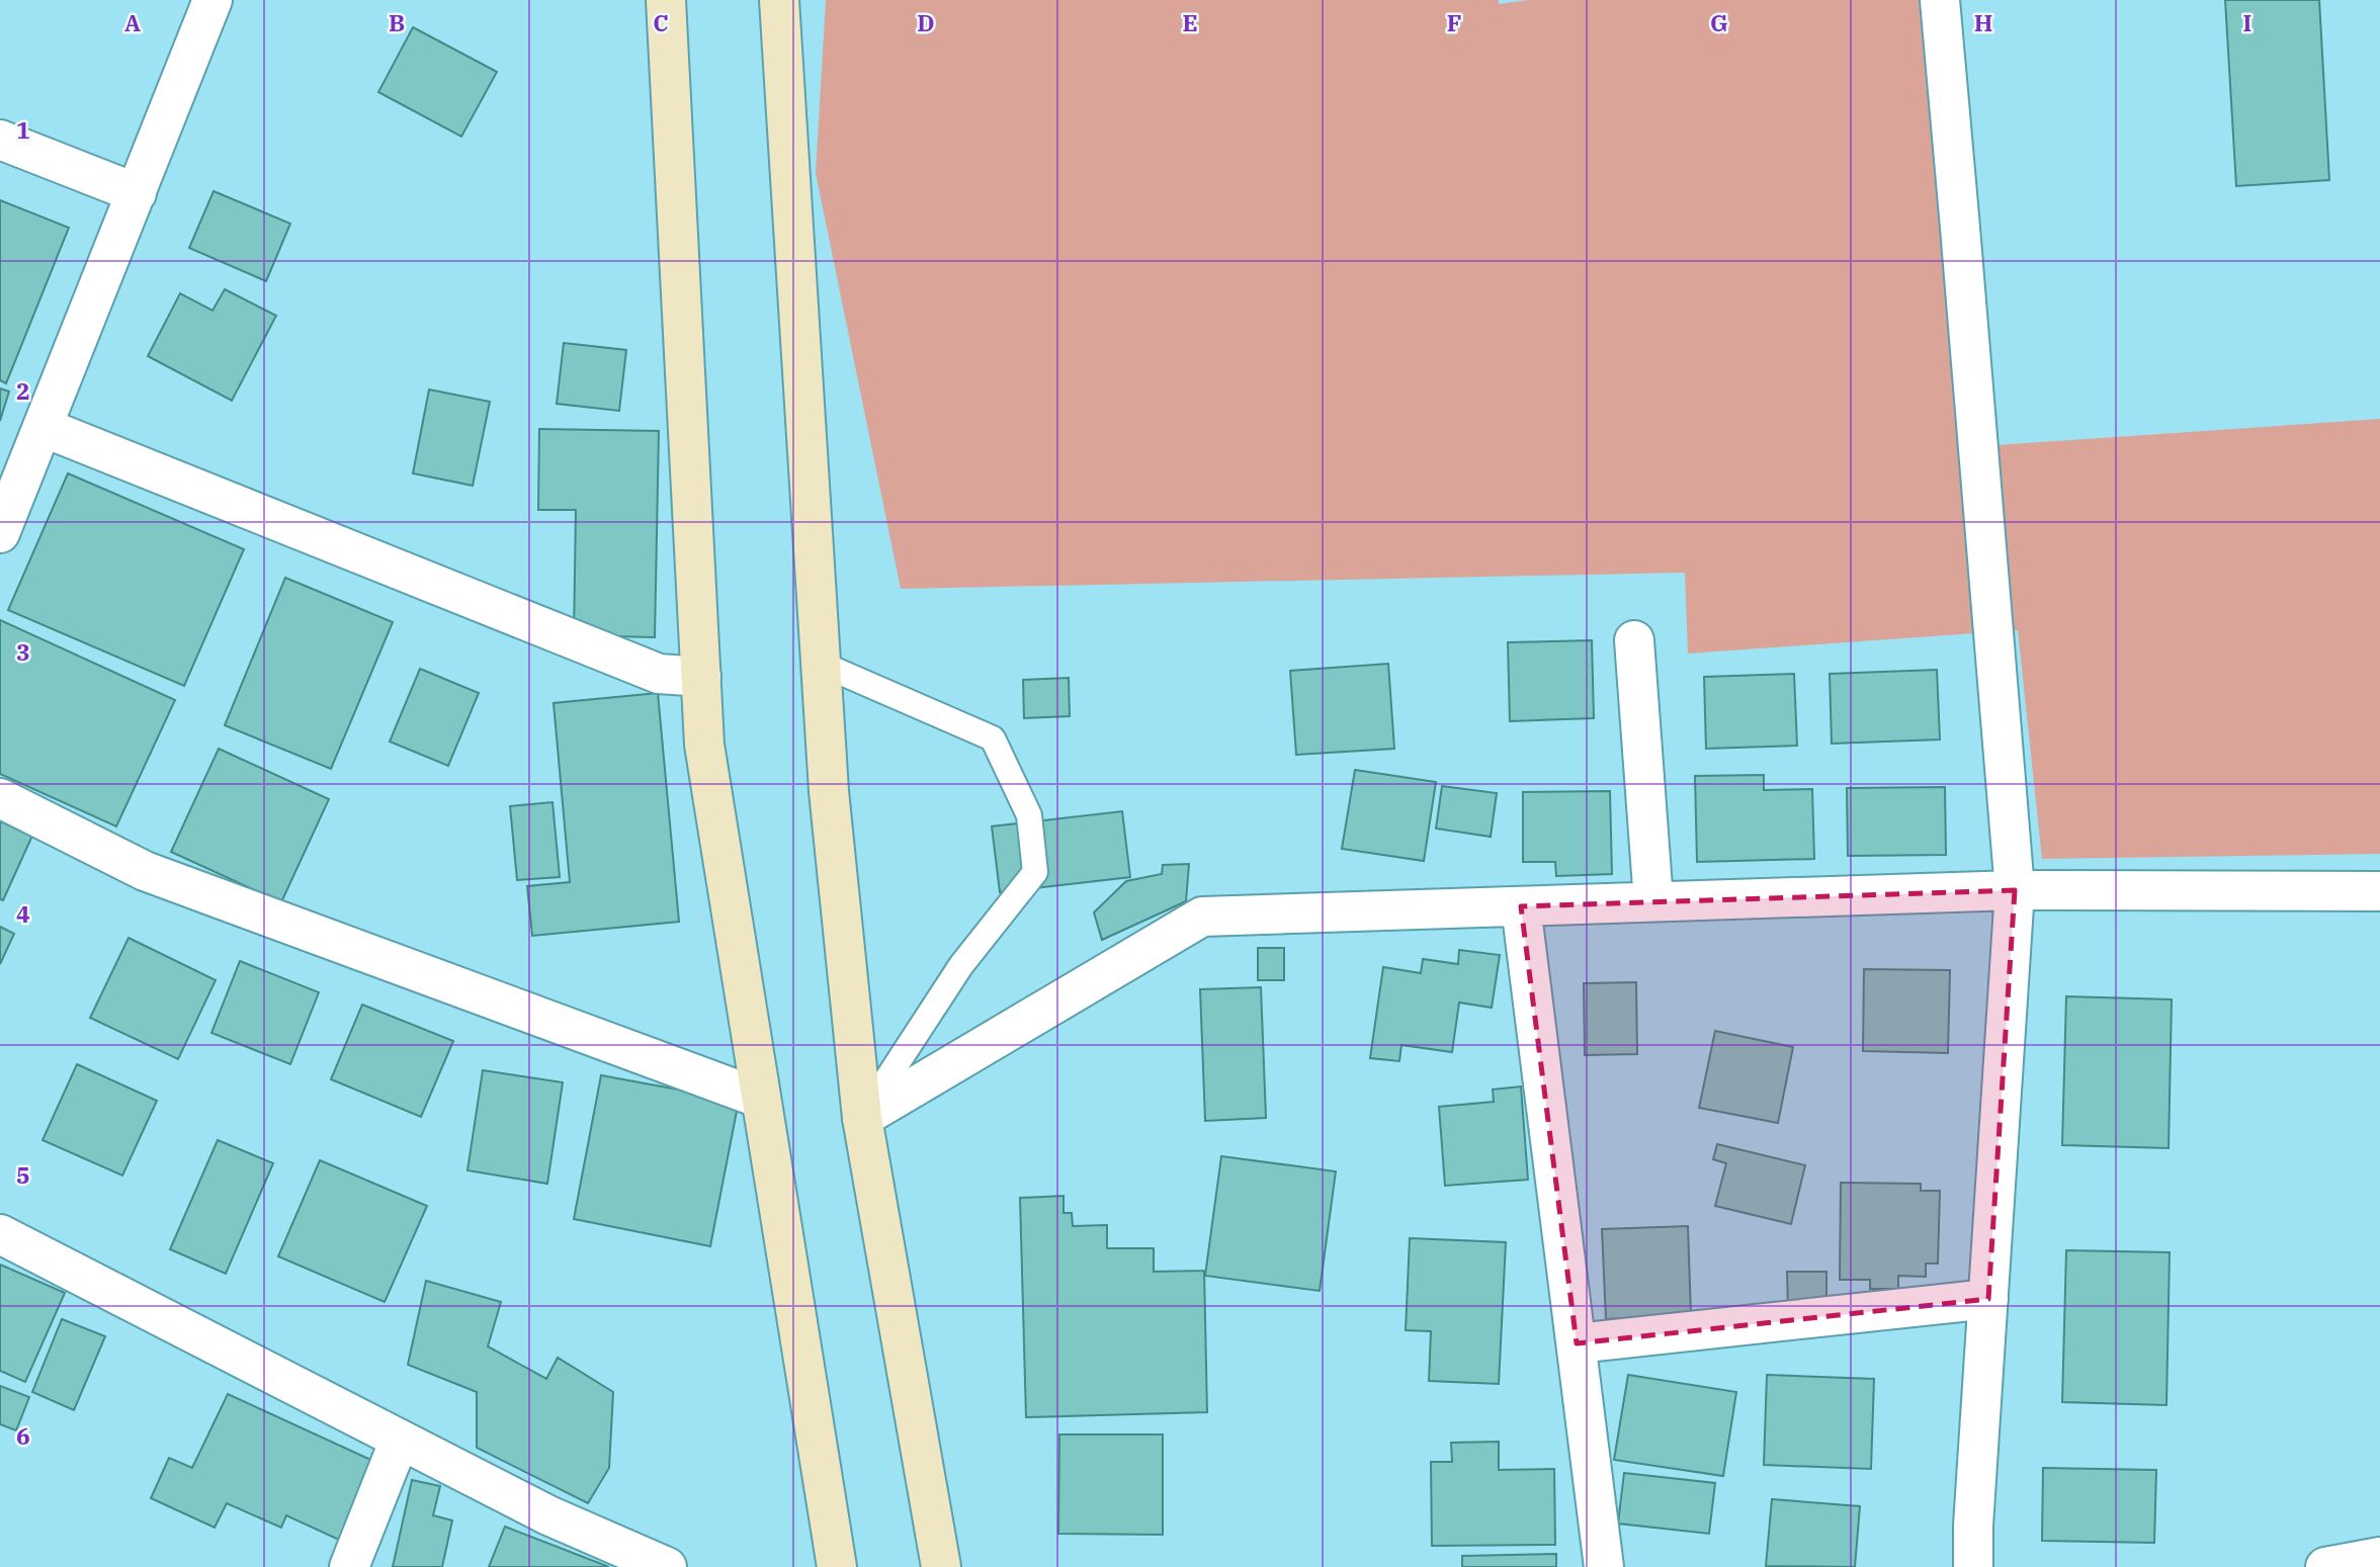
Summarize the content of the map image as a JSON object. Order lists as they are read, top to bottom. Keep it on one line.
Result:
{"grid":{"columns":["A","B","C","D","E","F","G","H","I"],"rows":["1","2","3","4","5","6"]}}
